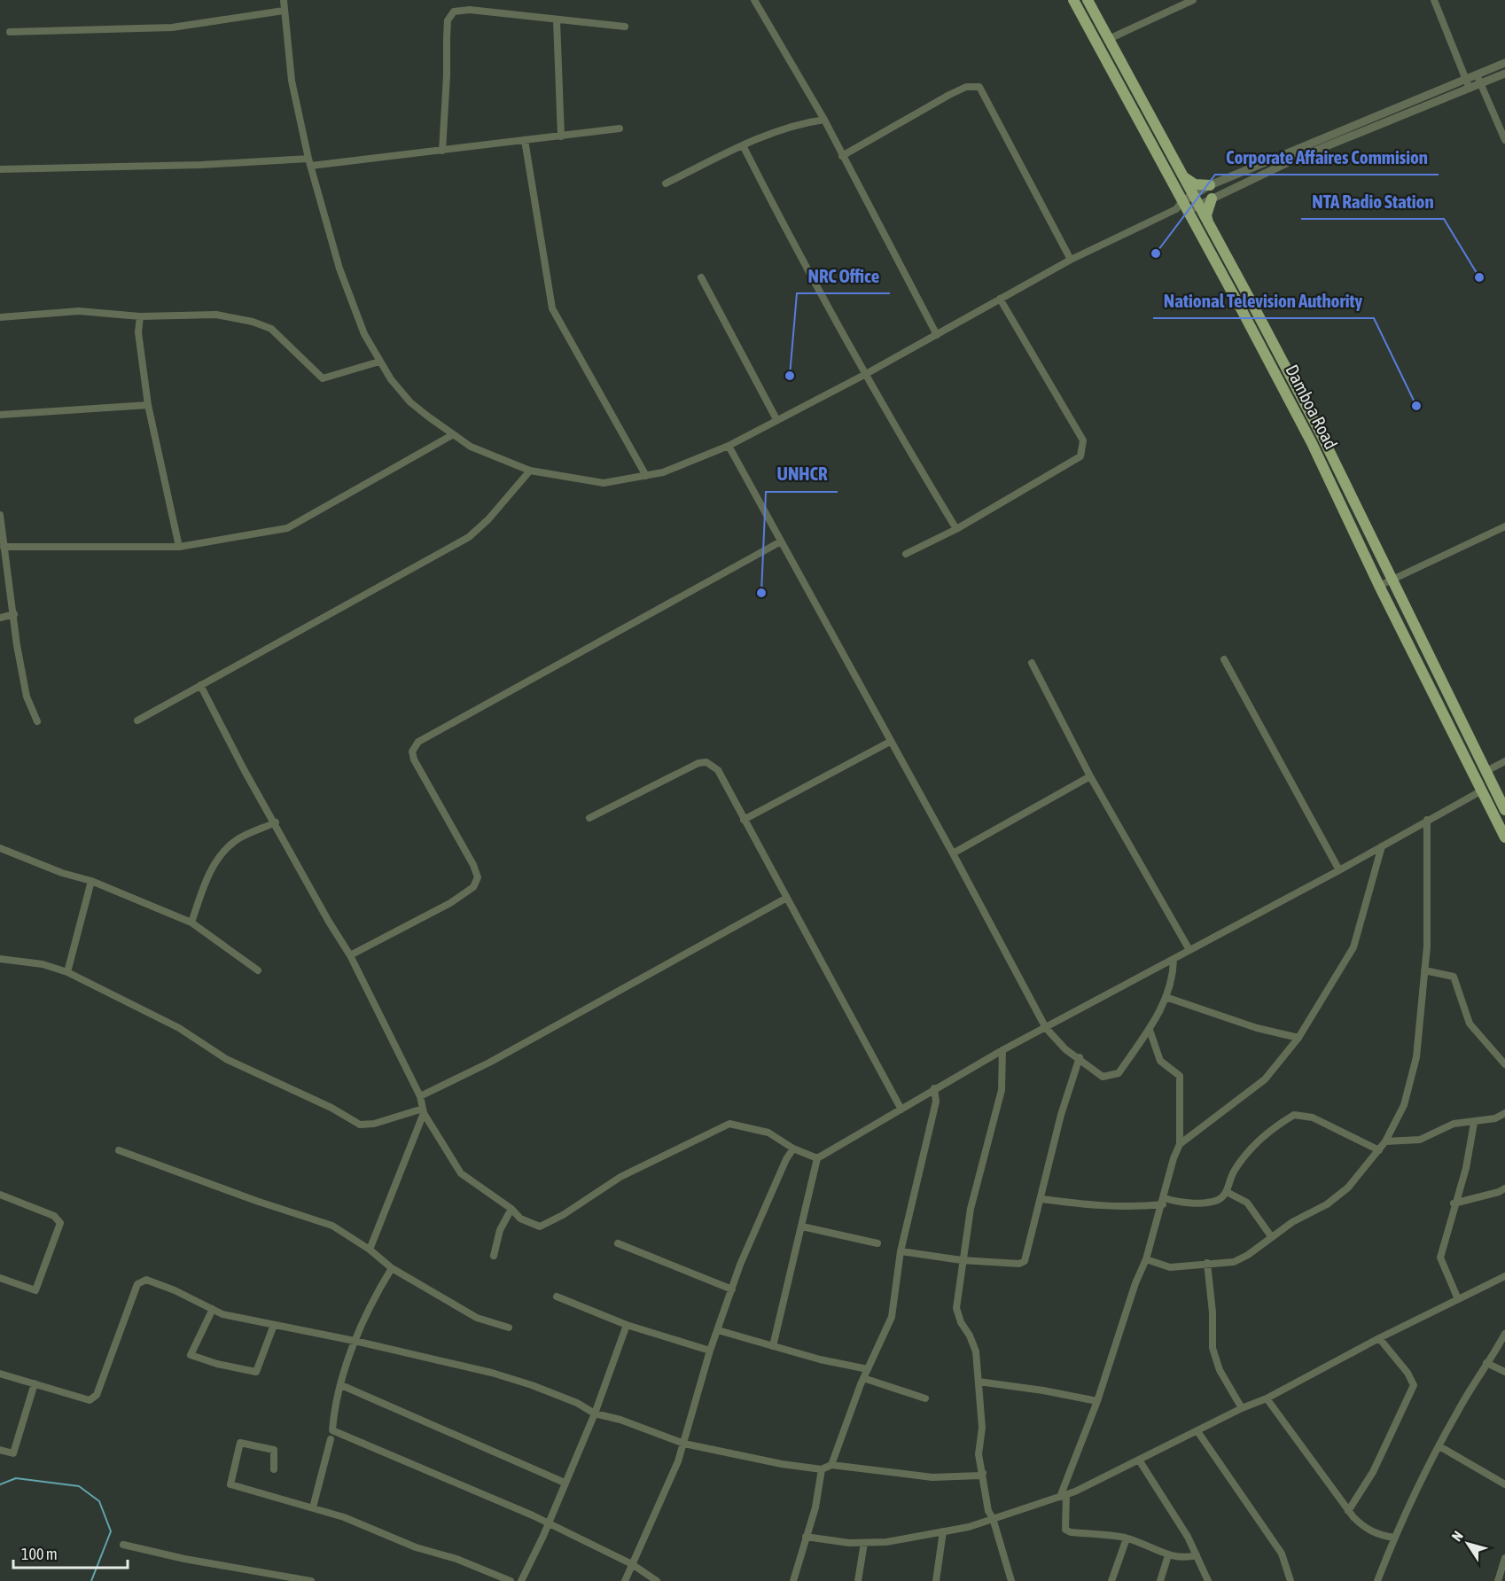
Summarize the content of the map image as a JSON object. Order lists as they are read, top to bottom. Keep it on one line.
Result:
{"streets":{"main road":["Damboa Road"]},"places":["Corporate Affaires Commision","NTA Radio Station","NRC Office","National Television Authority","UNHCR"],"scale_bar":"100 m","north":"top left"}
